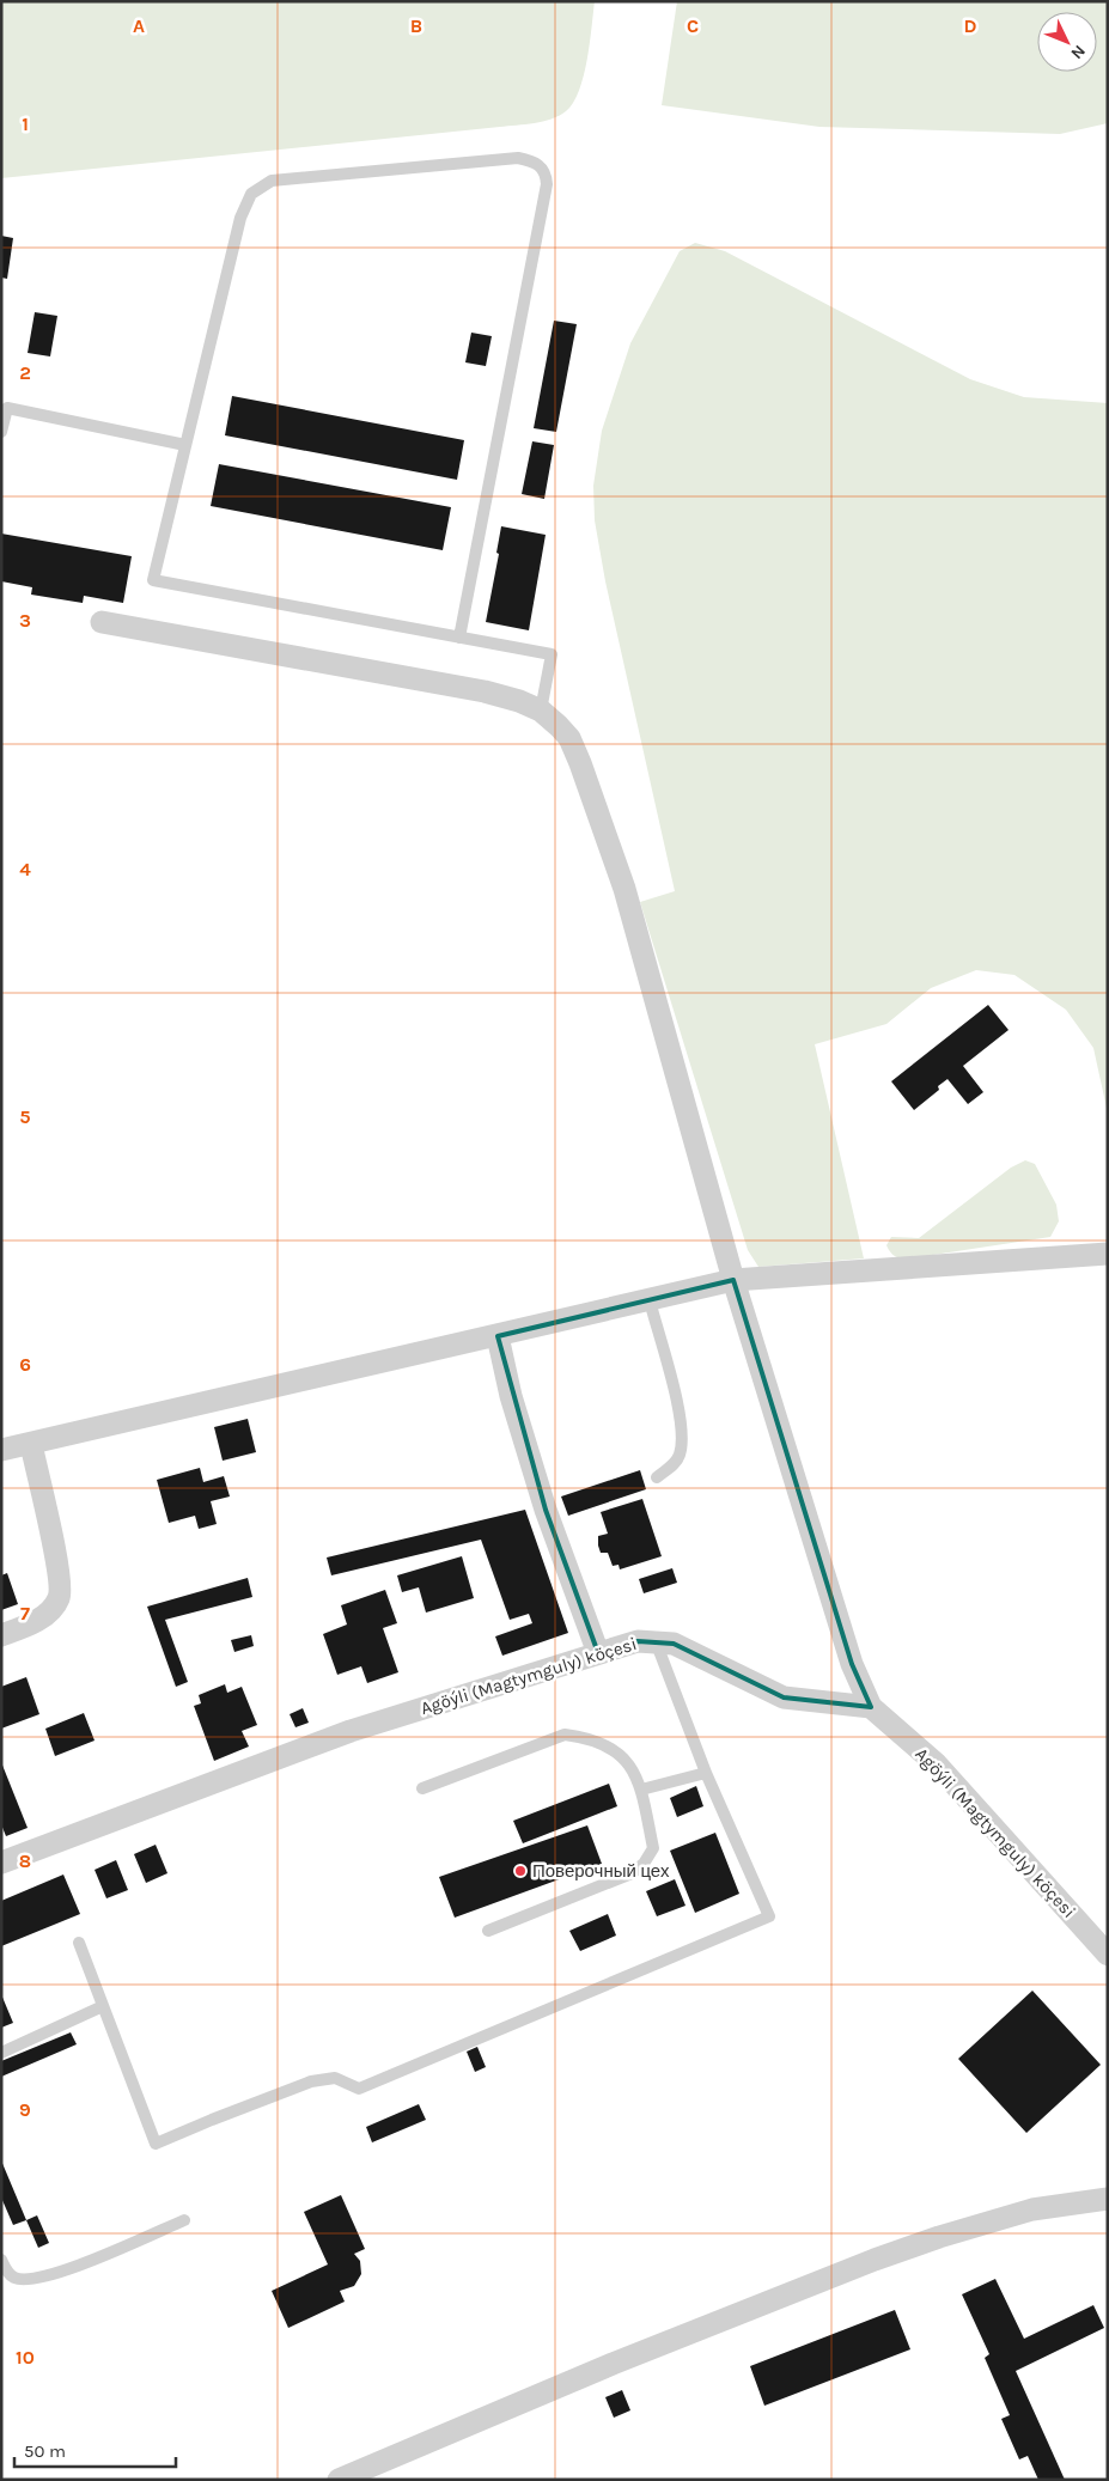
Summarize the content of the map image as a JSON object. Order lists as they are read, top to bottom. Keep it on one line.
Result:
{"streets":{"street":["Agöýli (Magtymguly) köçesi"]},"places":["Поверочный цех"],"scale_bar":"50 m","north":"bottom right","grid":{"columns":["A","B","C","D"],"rows":["1","2","3","4","5","6","7","8","9","10"]}}
